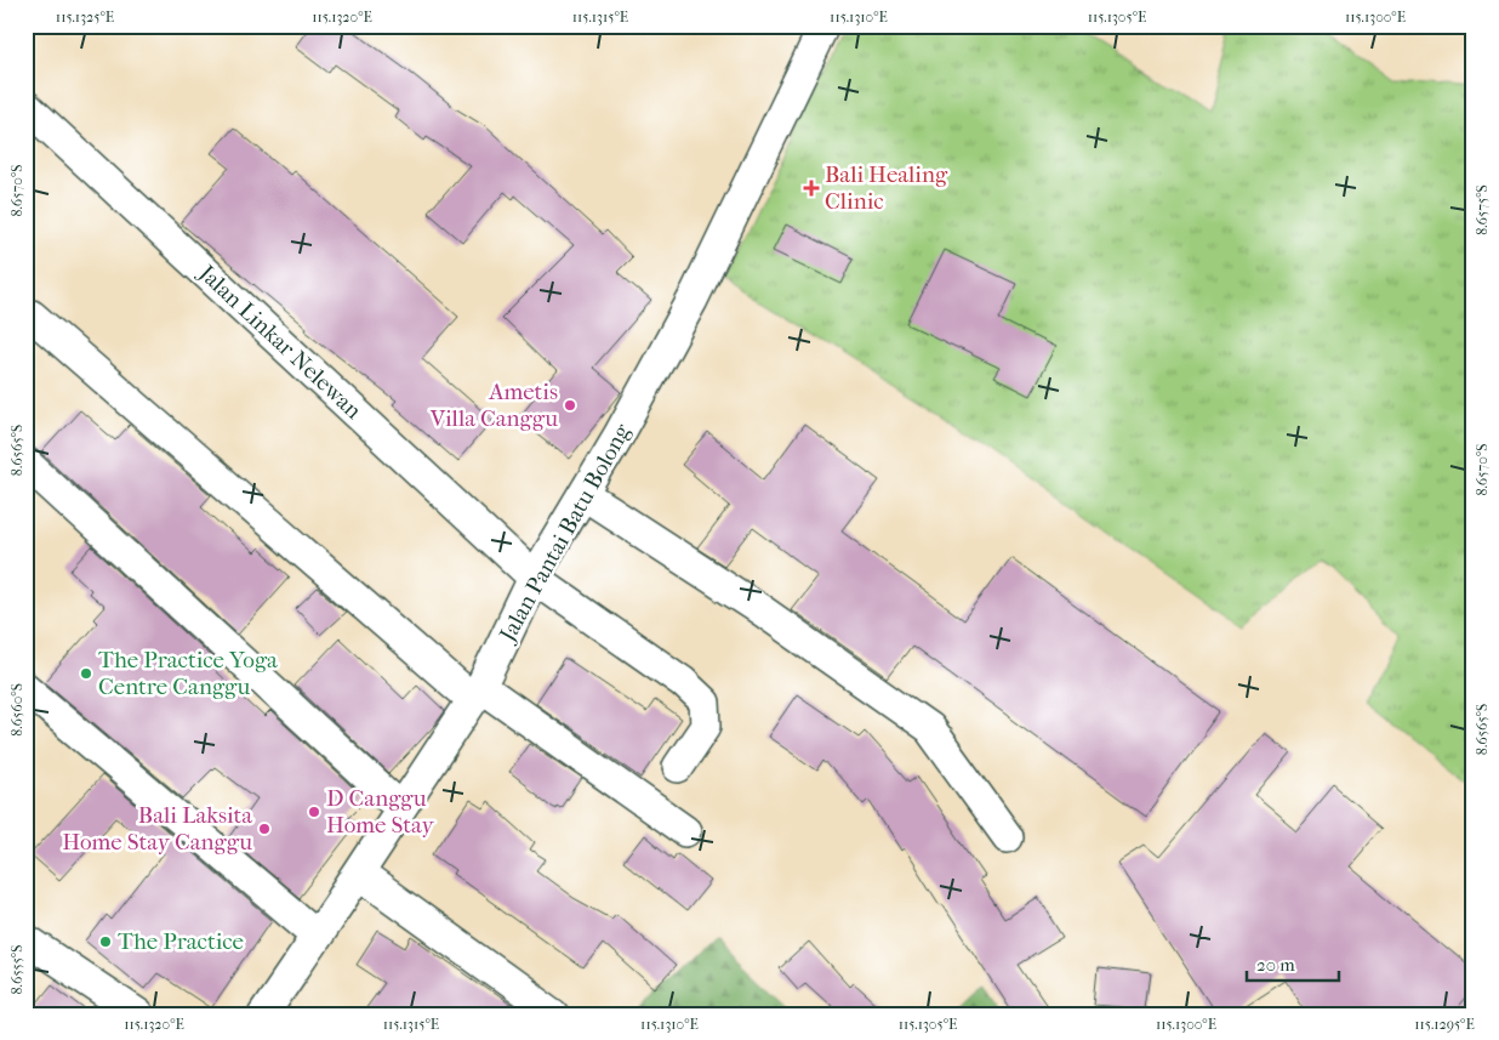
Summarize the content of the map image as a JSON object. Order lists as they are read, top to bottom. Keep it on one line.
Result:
{"streets":{"street":["Jalan Linkar Nelewan","Jalan Pantai Batu Bolong"]},"crossings":[["Jalan Linkar Nelewan","Jalan Pantai Batu Bolong"]],"places":{"health":["Bali Healing Clinic"],"other":["Ametis Villa Canggu","The Practice Yoga Centre Canggu","D Canggu Home Stay","Bali Laksita Home Stay Canggu","The Practice"]},"scale_bar":"20 m","coordinates":["115.1325°E","115.1320°E","115.1315°E","115.1310°E","115.1305°E","115.1300°E","8.6570°S","8.6575°S","8.6565°S","8.6560°S","8.6555°S","115.1295°E"]}
